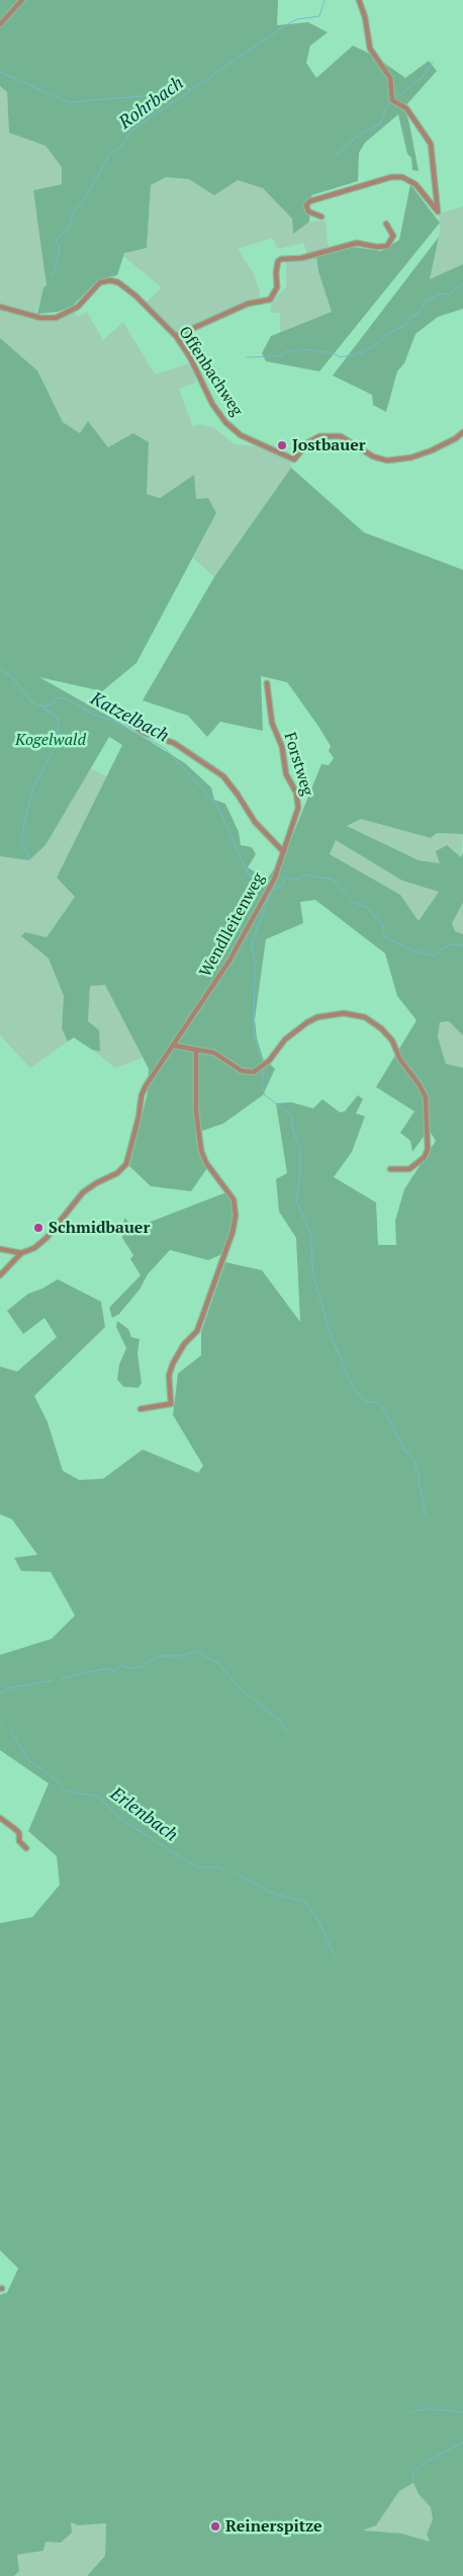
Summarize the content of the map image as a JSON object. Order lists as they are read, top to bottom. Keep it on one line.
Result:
{"streets":{"street":["Offenbachweg","Forstweg","Wendlleitenweg"]},"crossings":[["Forstweg","Wendlleitenweg"]],"water":["Rohrbach","Katzelbach","Erlenbach"],"parks":["Kogelwald"],"places":["Jostbauer","Schmidbauer","Reinerspitze"]}
